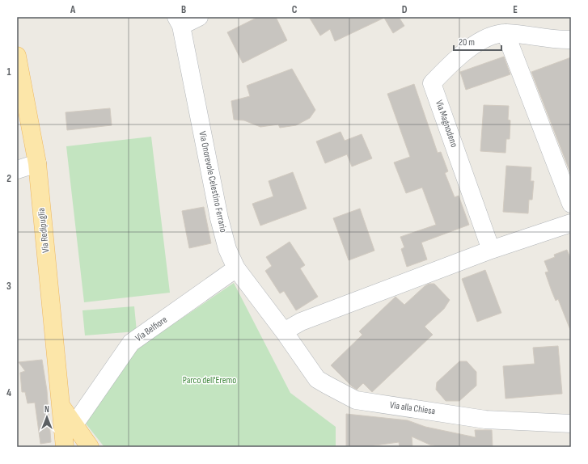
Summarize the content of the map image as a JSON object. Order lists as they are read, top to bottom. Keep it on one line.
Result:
{"streets":{"main road":["Via Redipuglia"],"street":["Via Magnodeno","Via Onorevole Celestino Ferrario","Via Belfiore","Via alla Chiesa"]},"crossings":[["Via Onorevole Celestino Ferrario","Via Belfiore"],["Via Onorevole Celestino Ferrario","Via alla Chiesa"],["Via Redipuglia","Via Belfiore"]],"parks":["Parco dell'Eremo"],"scale_bar":"20 m","north":"top","grid":{"columns":["A","B","C","D","E"],"rows":["1","2","3","4"]}}
